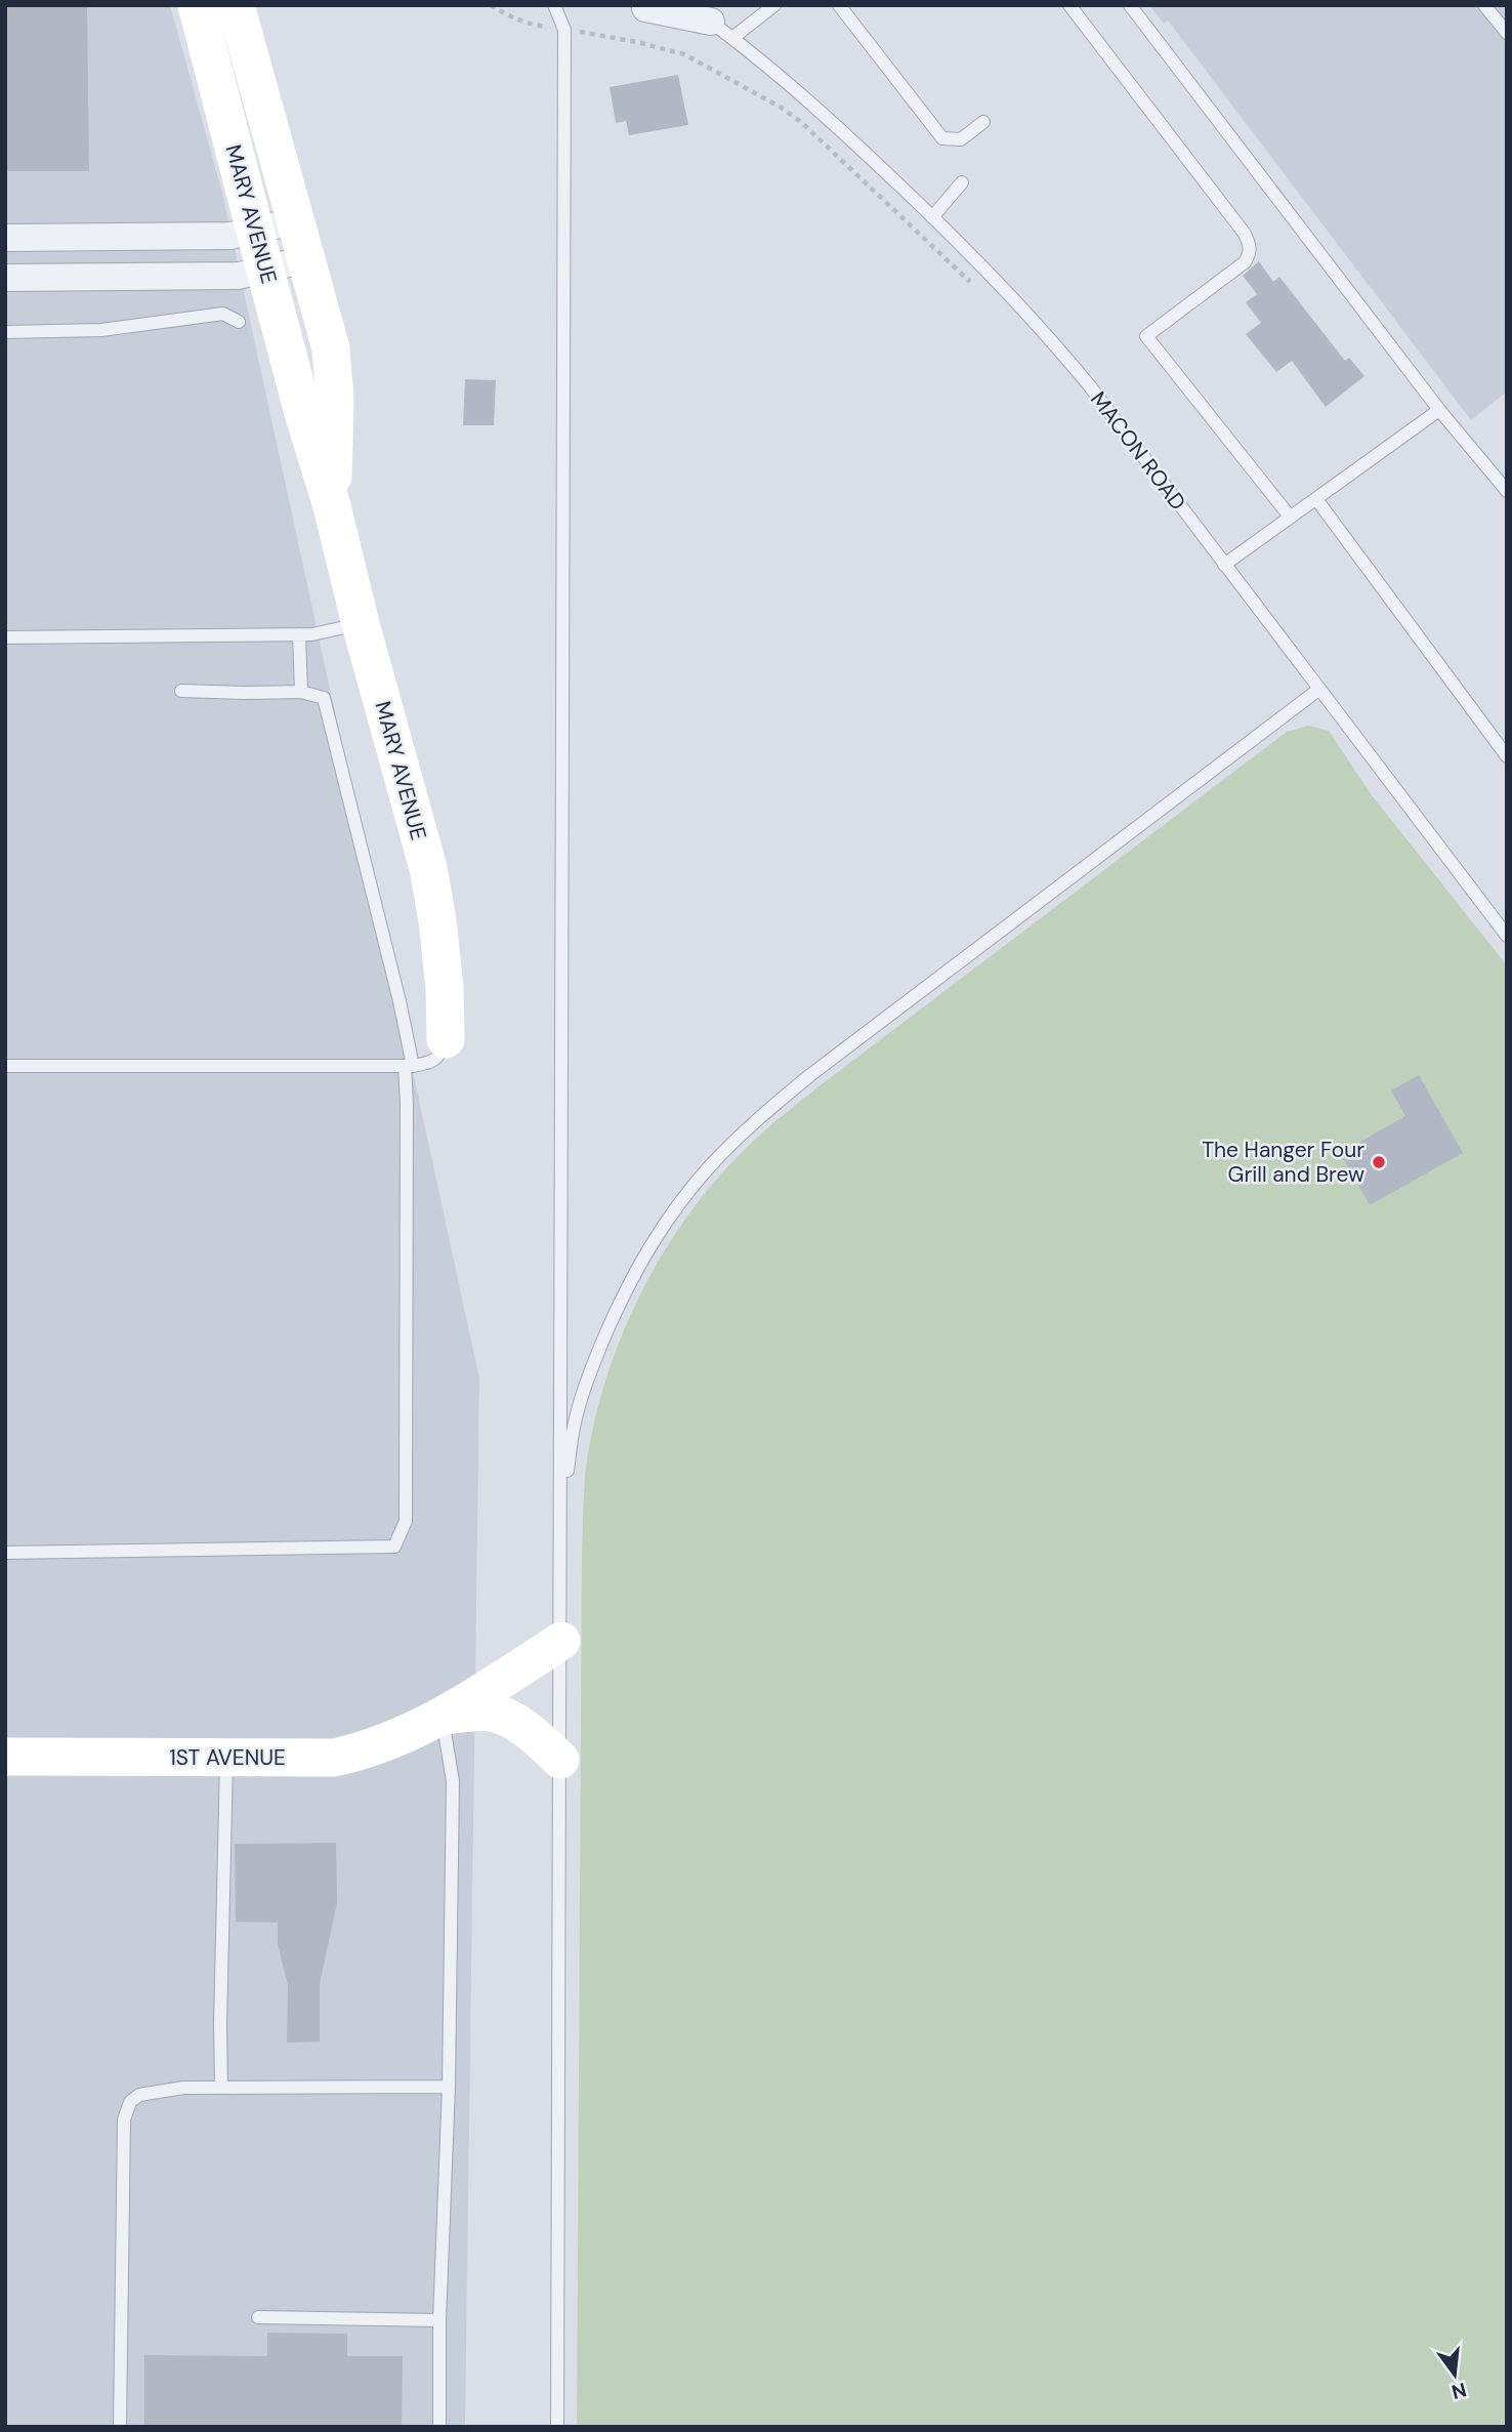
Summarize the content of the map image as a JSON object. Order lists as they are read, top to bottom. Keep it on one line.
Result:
{"streets":{"street":["MARY AVENUE","MACON ROAD","1ST AVENUE"]},"places":["The Hanger Four Grill and Brew"],"north":"bottom"}
